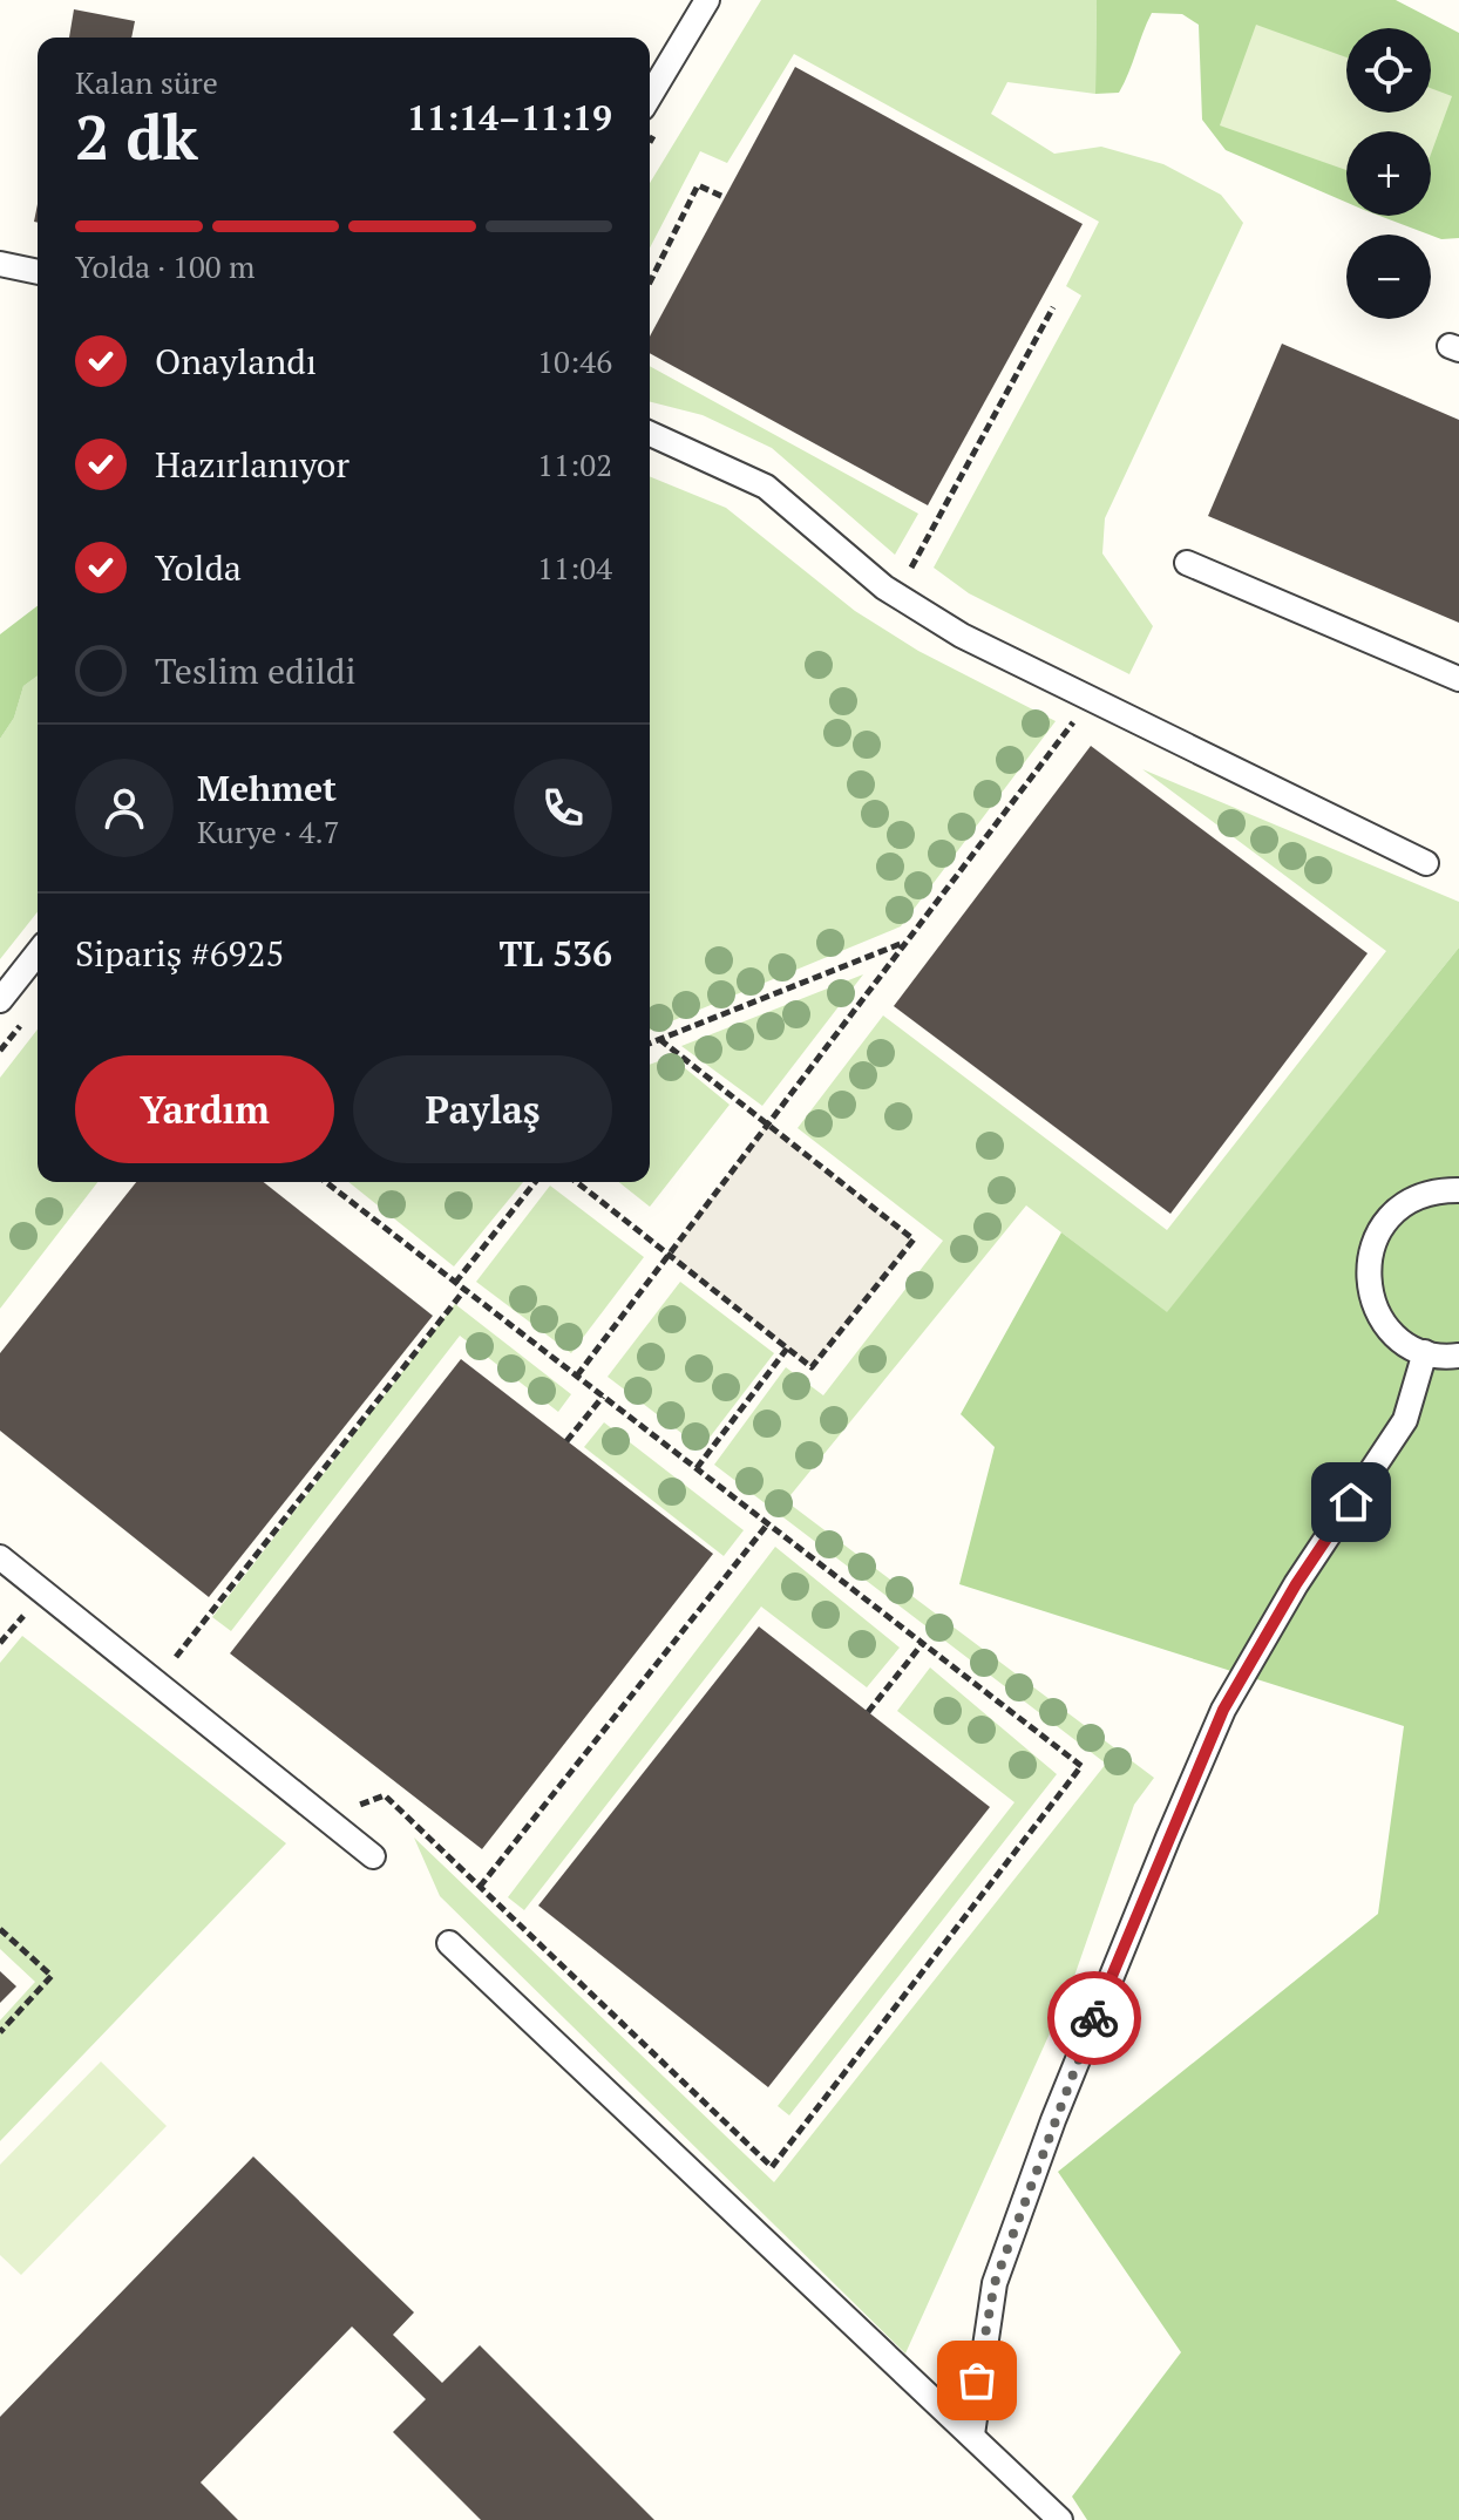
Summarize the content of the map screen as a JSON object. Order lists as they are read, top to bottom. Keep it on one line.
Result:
{"page":{"map_buttons":["+","−"],"heading":["2 dk","Kalan süre","11:14–11:19"],"panel":["Mehmet","Kurye · 4.7","Sipariş #6925","TL 536"],"bar":"Yolda · 100 m","list":[["Onaylandı","10:46"],["Hazırlanıyor","11:02"],["Yolda","11:04"],"Teslim edildi"],"buttons":["Yardım","Paylaş"]}}
